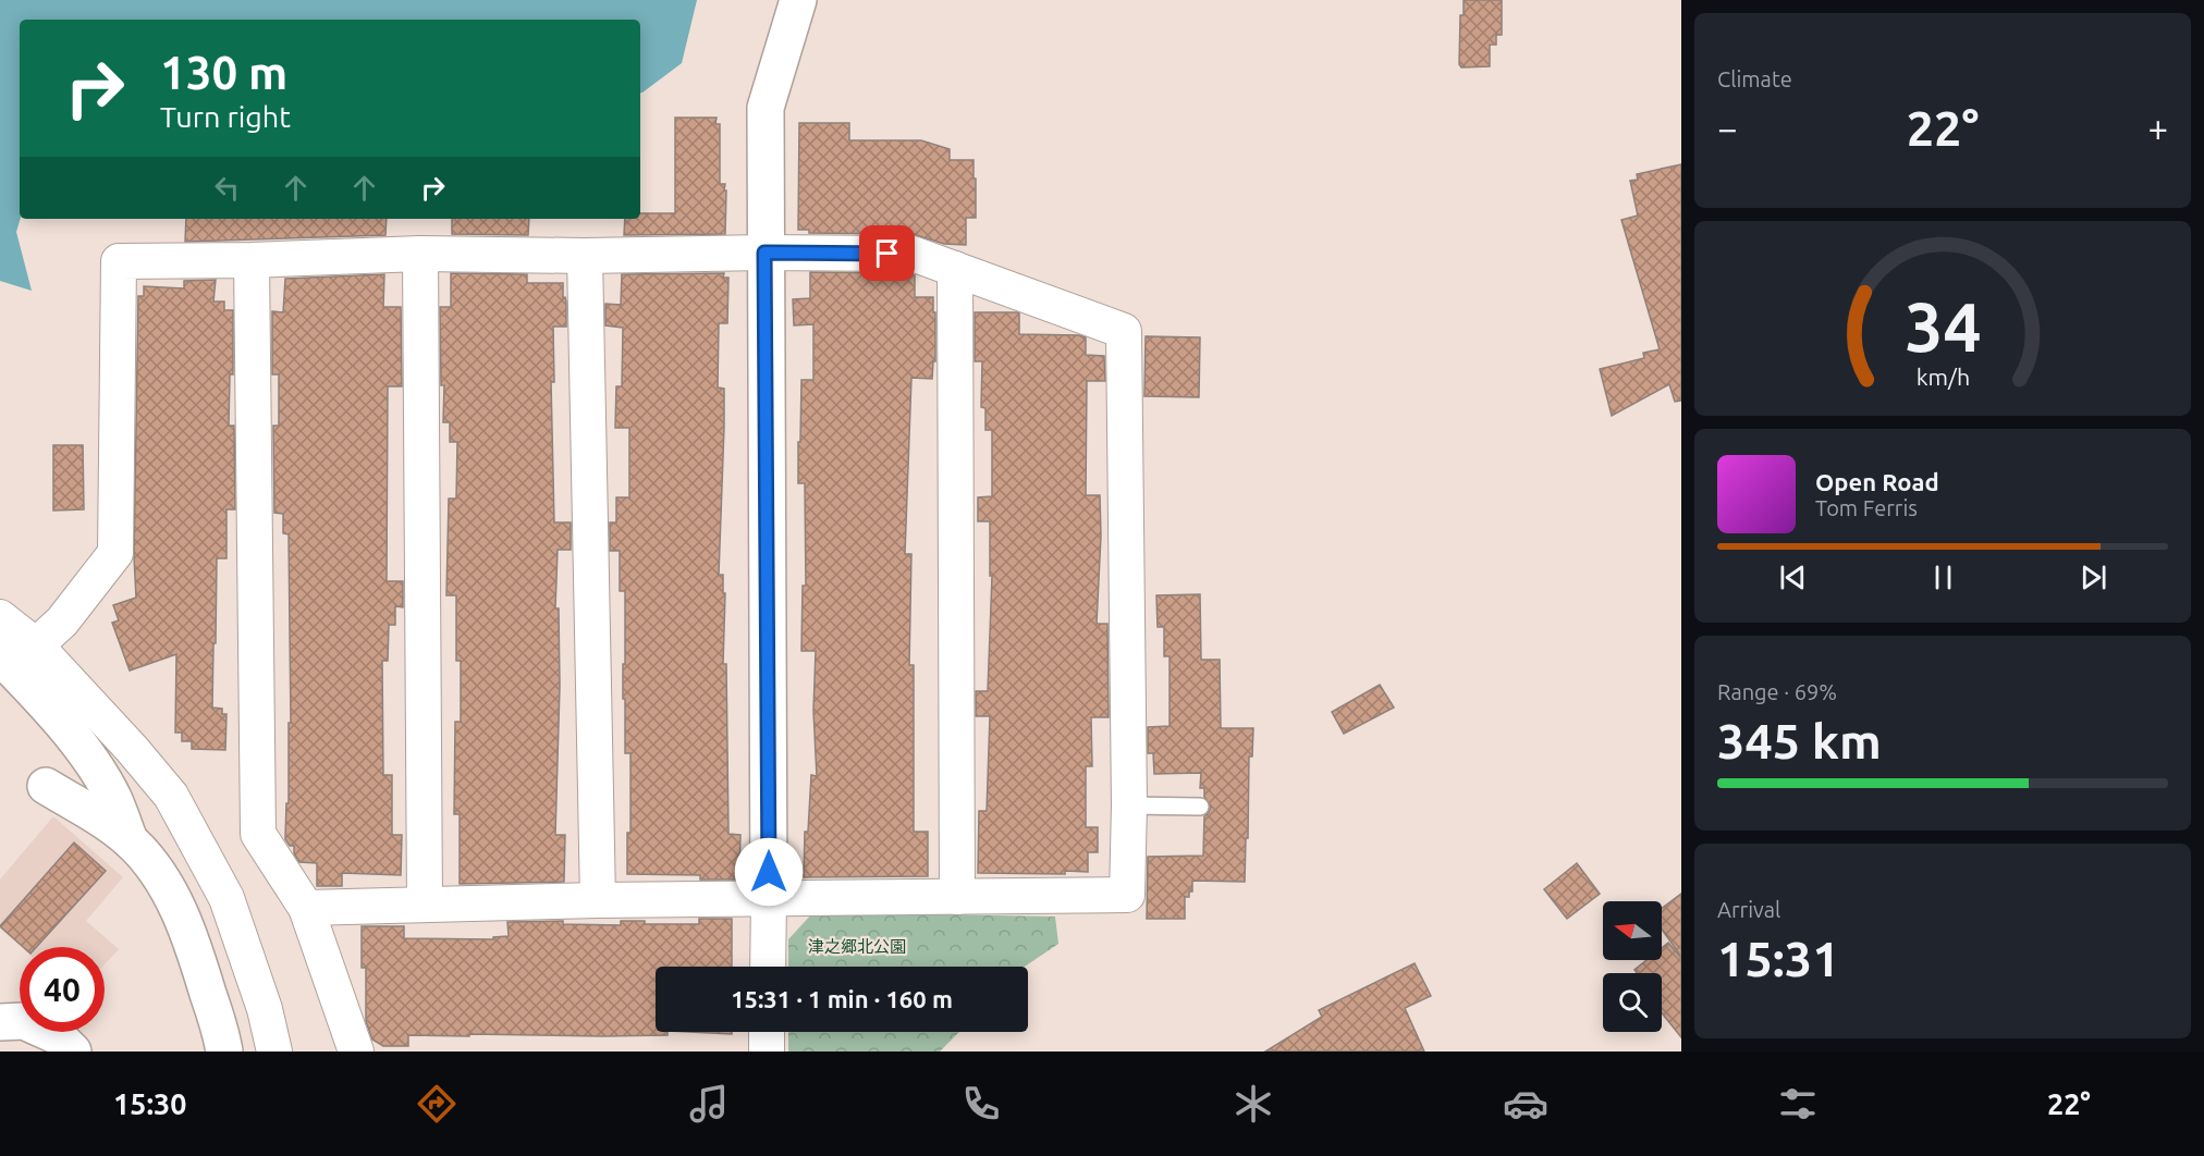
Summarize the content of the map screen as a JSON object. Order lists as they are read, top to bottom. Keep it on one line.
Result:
{"parks":["津之郷北公園"],"north":"left","page":{"tile":["Climate",["Range · 69%","345 km"],["Arrival","15:31"]],"turn":["130 m","Turn right"],"heat":["−","22°","+"],"song":["Open Road","Tom Ferris"],"limit":"40","trip":"15:31 · 1 min · 160 m","tabs":["15:30","22°"],"gauge":["34","km/h"]}}
